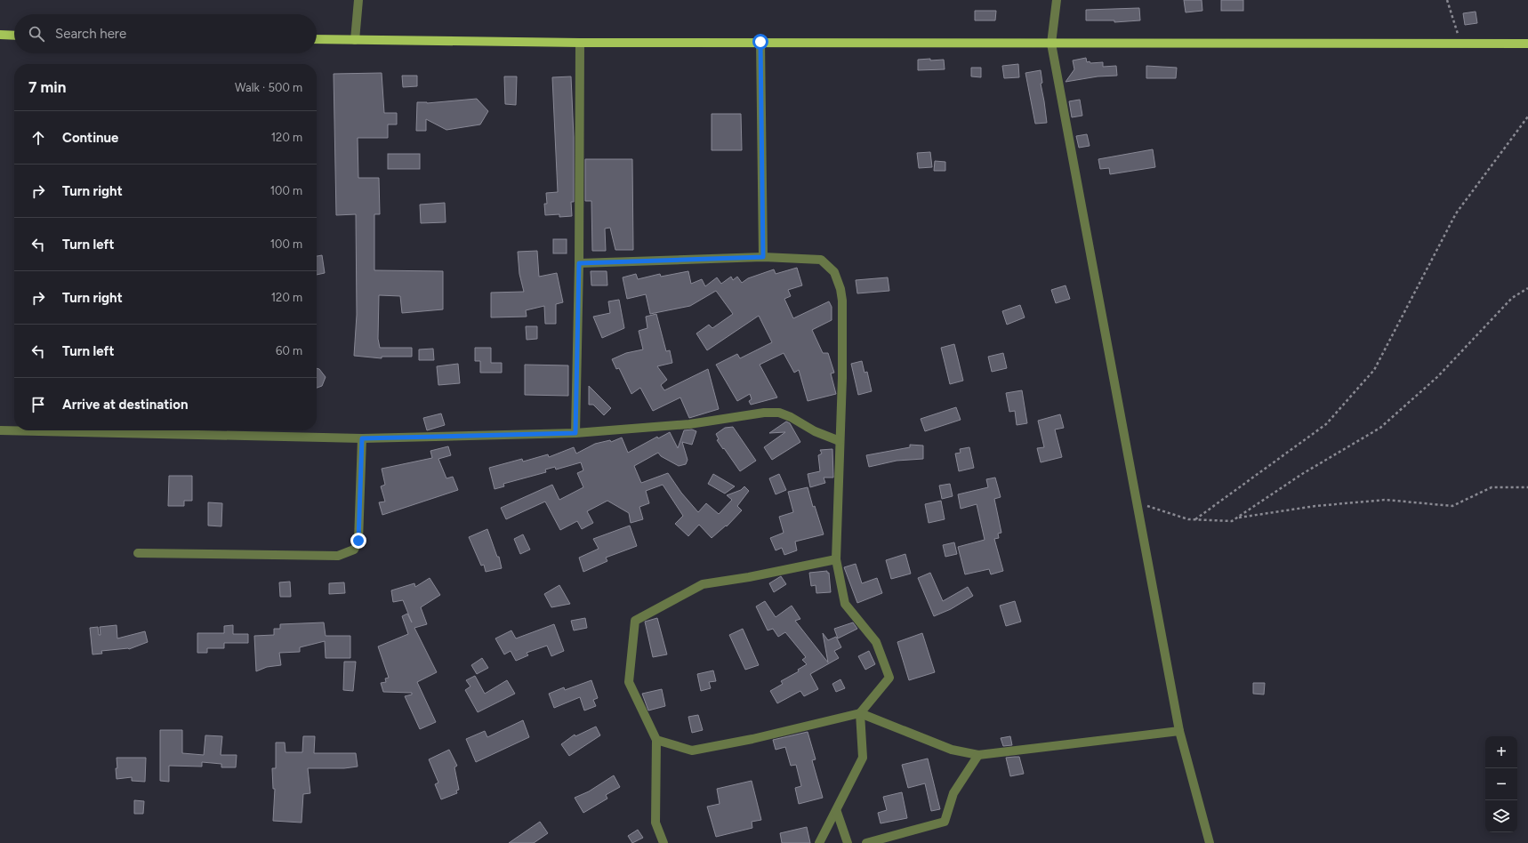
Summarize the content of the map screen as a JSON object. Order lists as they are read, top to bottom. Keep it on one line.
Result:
{"page":{"search":"Search here","heading":["7 min","Walk · 500 m"],"list":[["Continue","120 m"],["Turn right","100 m"],["Turn left","100 m"],["Turn right","120 m"],["Turn left","60 m"],"Arrive at destination"],"map_buttons":["+","−"]}}
